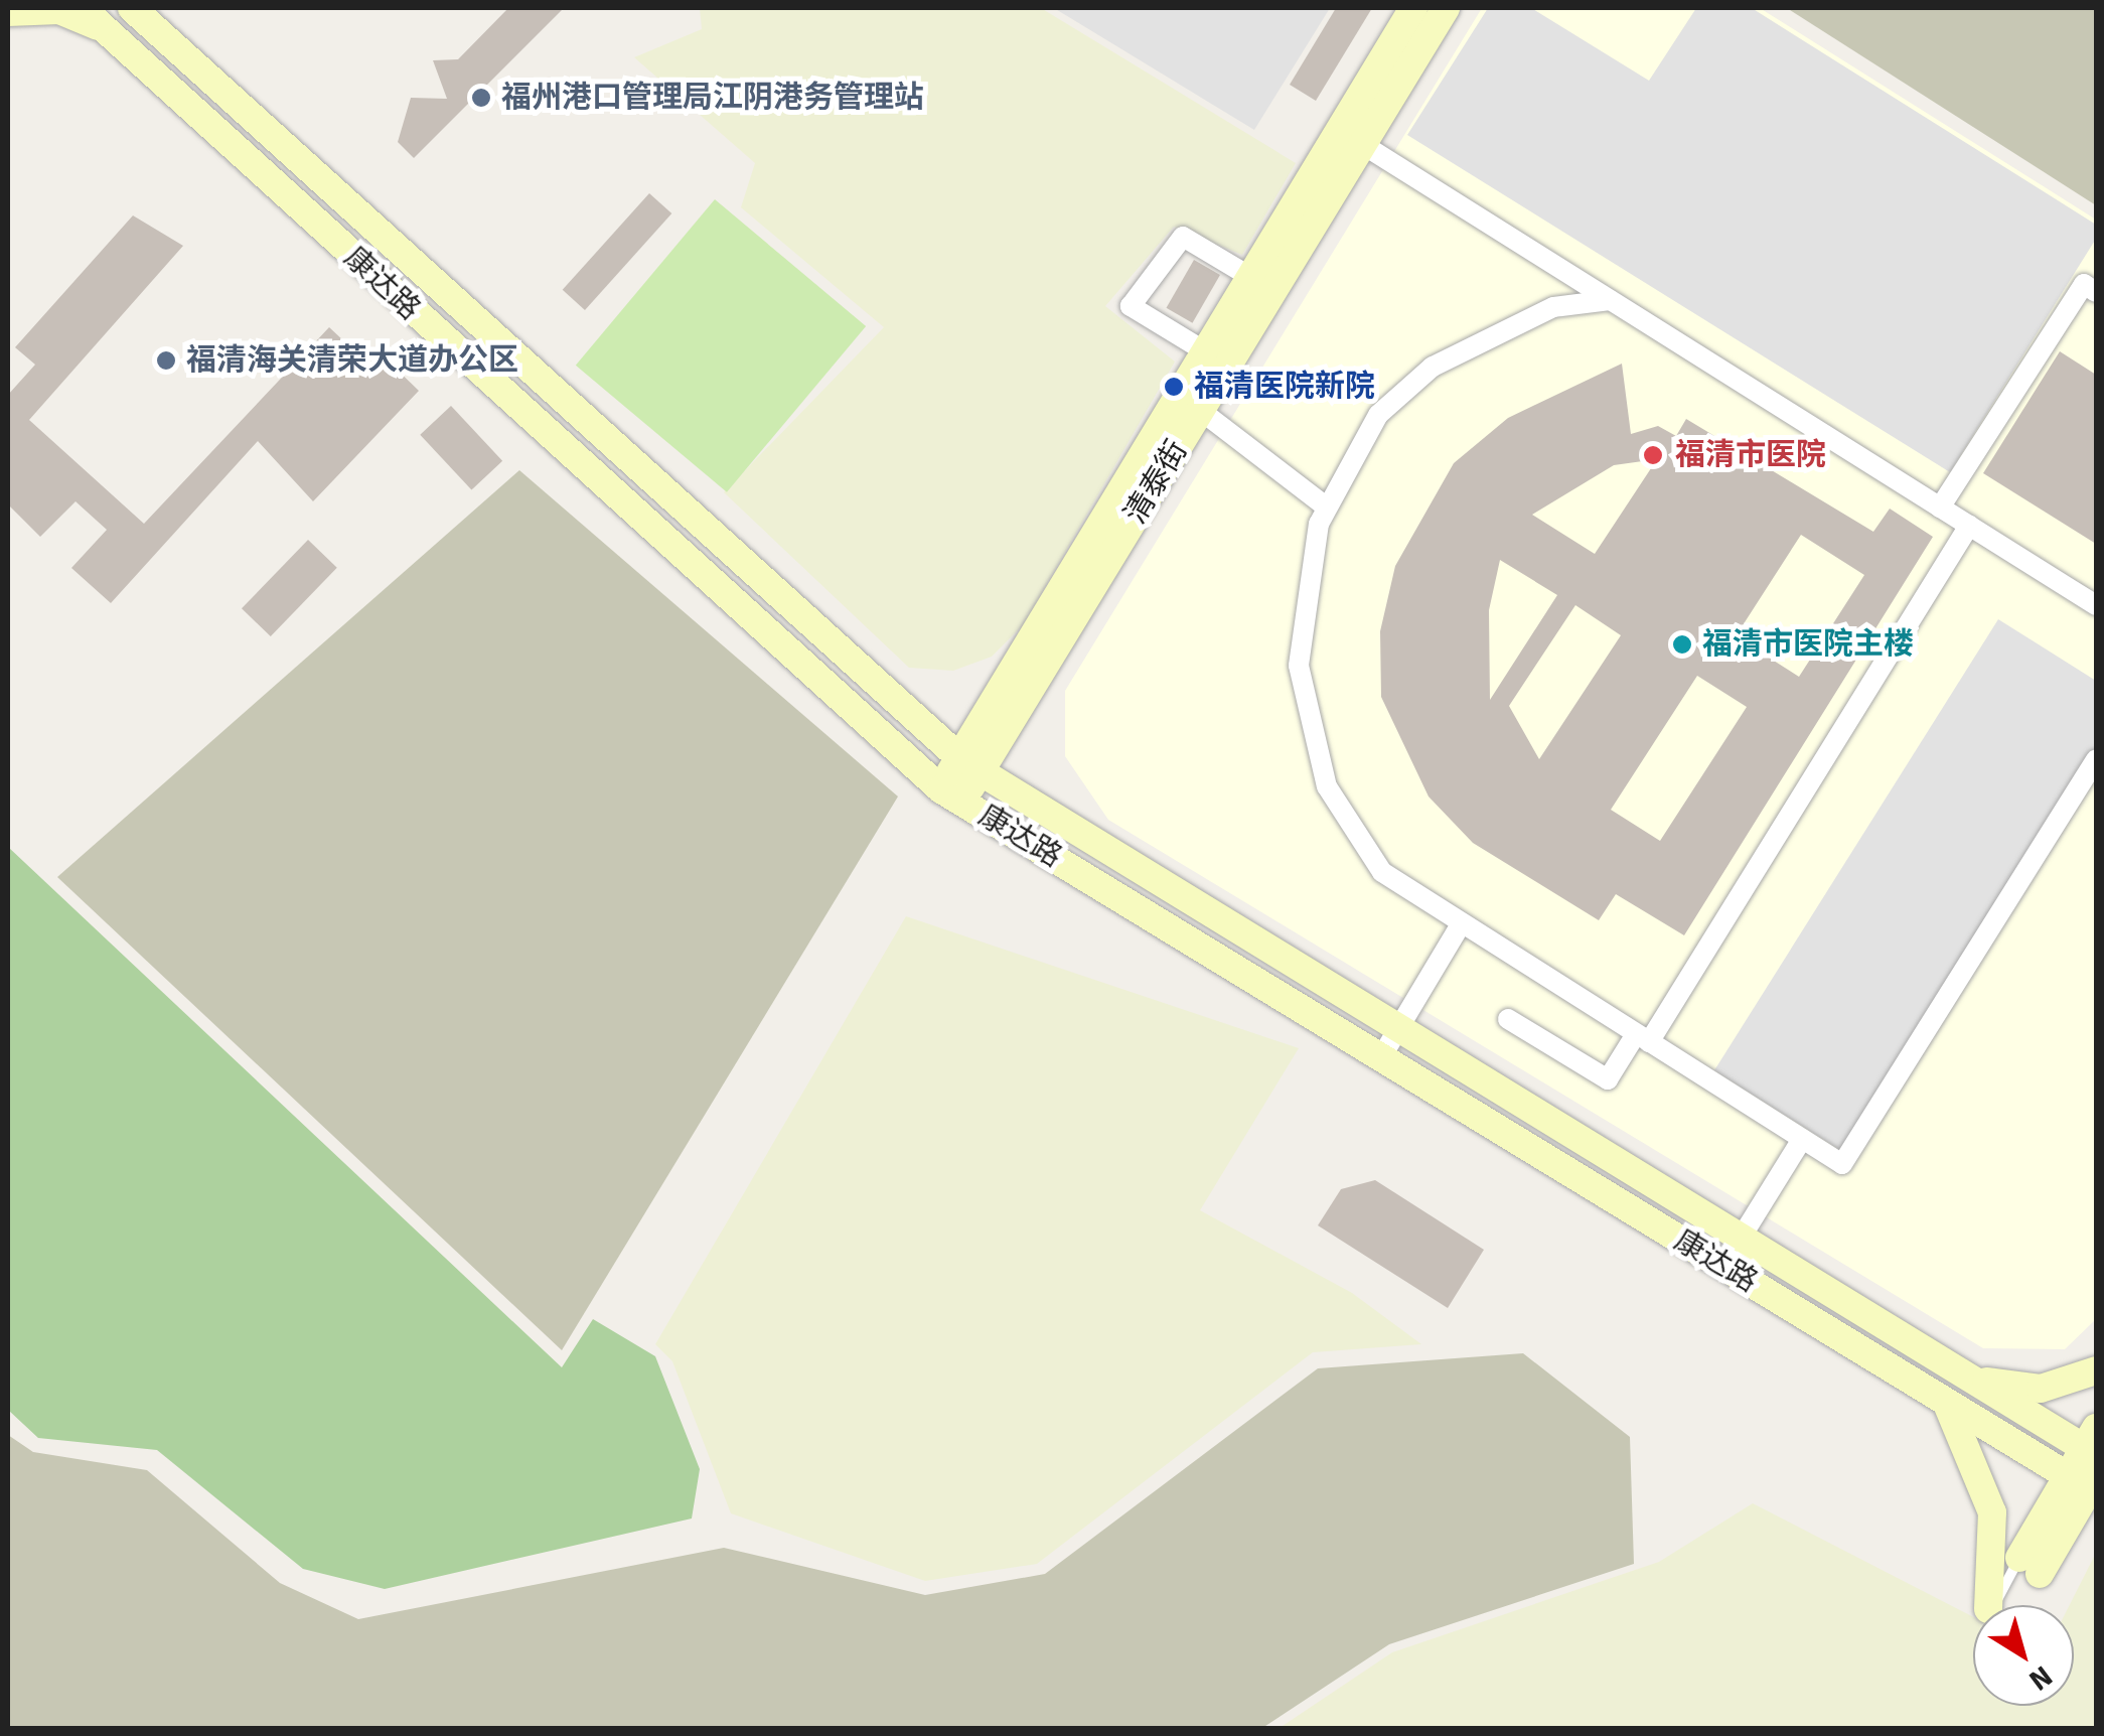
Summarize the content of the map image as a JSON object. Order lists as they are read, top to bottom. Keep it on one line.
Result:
{"streets":{"street":["康达路","清泰街"]},"crossings":[["康达路","清泰街"]],"places":["福州港口管理局江阴港务管理站","福清海关清荣大道办公区","福清医院新院","福清市医院","福清市医院主楼"],"north":"bottom right"}
